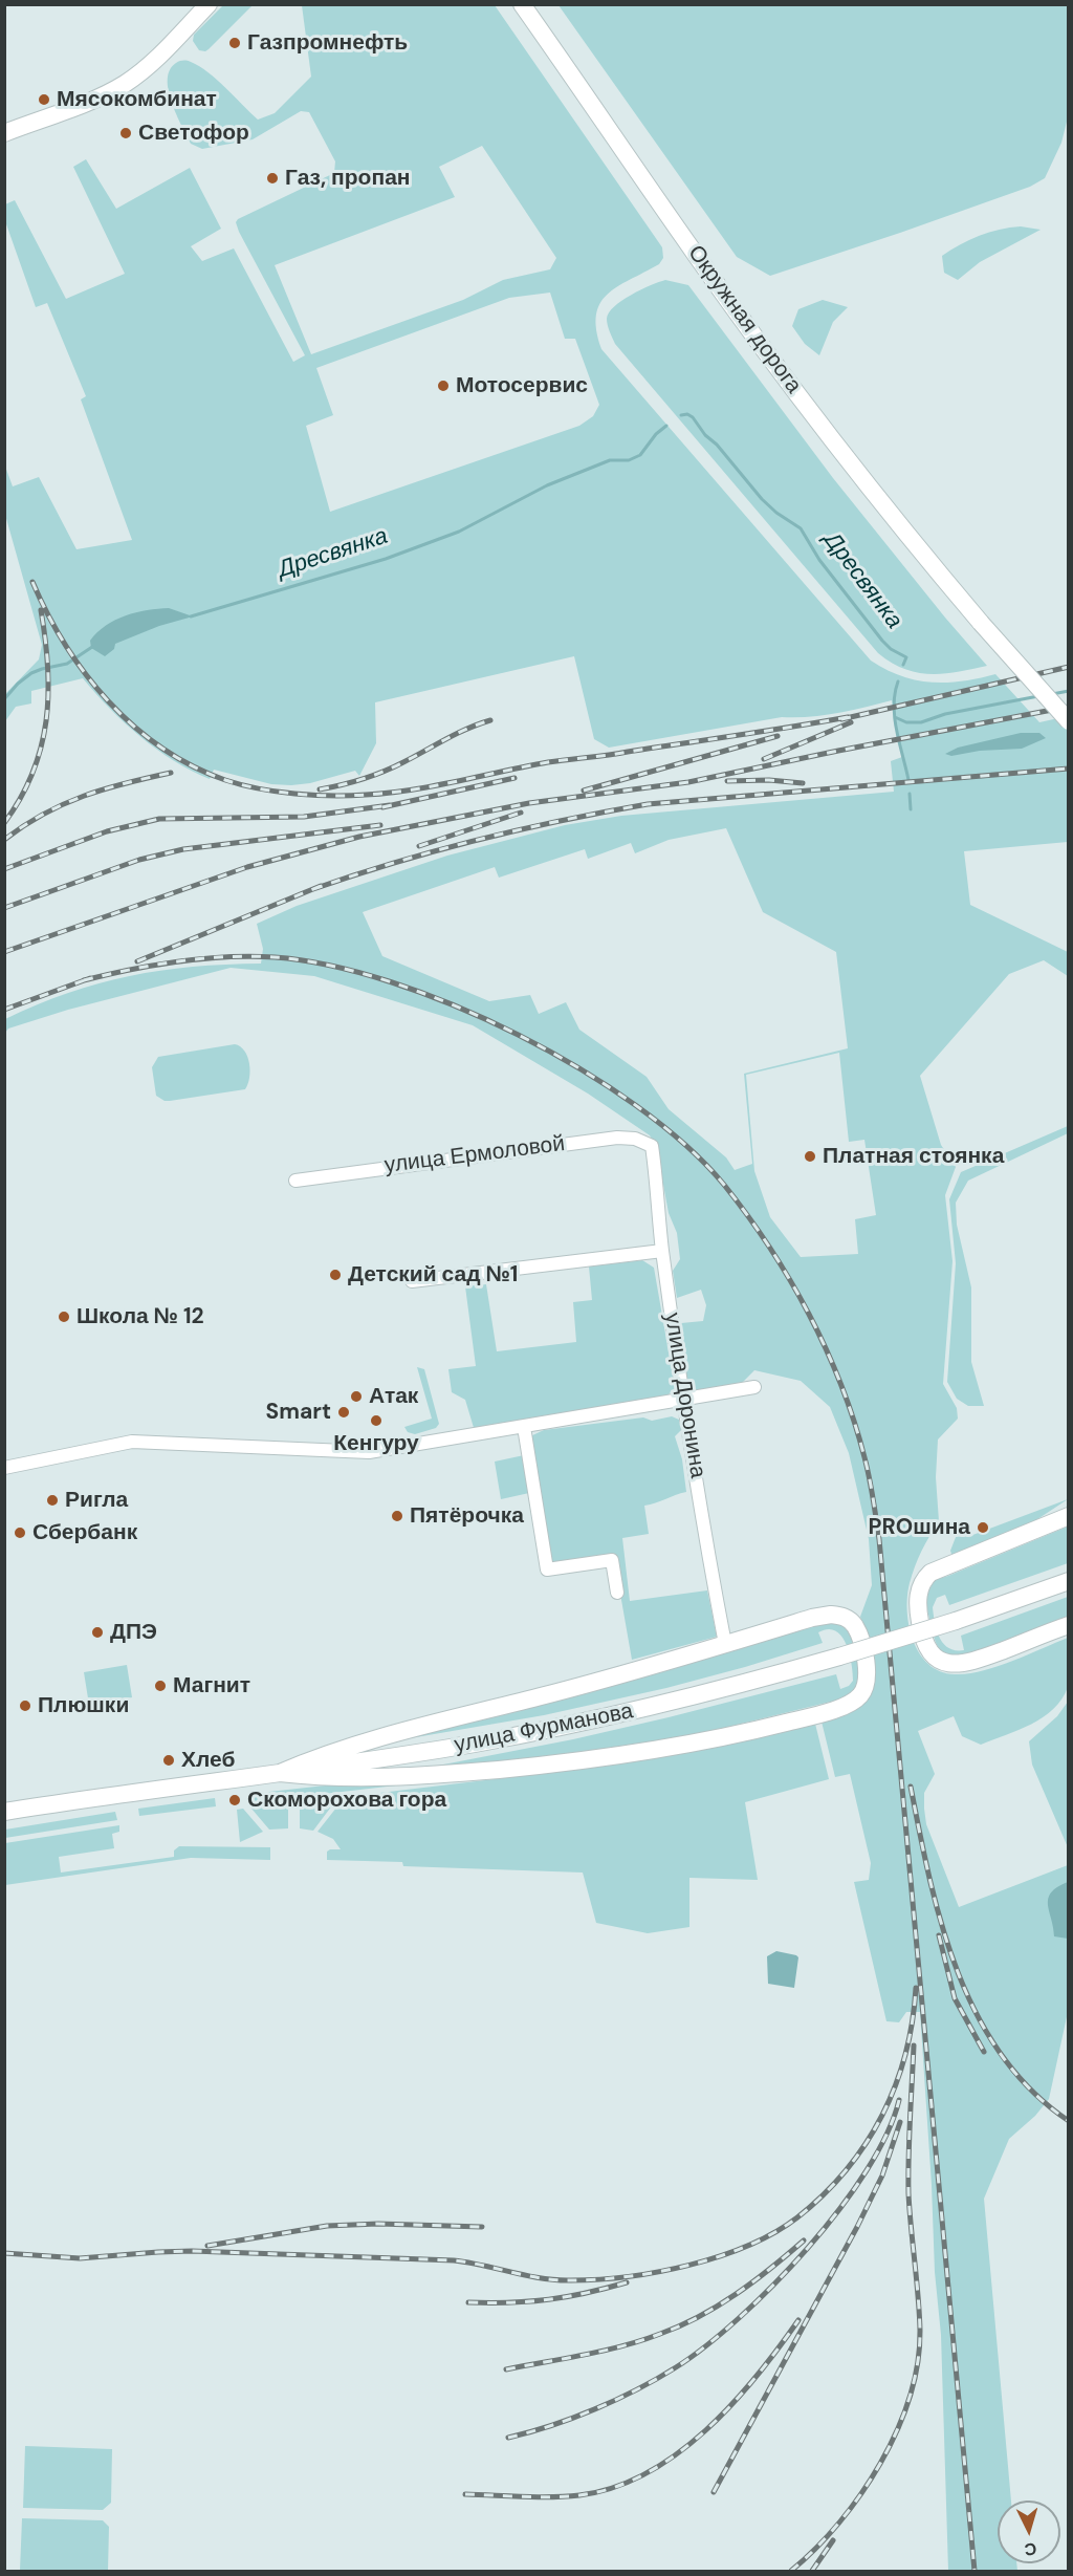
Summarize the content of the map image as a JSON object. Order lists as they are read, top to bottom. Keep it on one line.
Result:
{"streets":{"main road":["Окружная дорога","улица Фурманова"],"street":["улица Ермоловой","улица Доронина"]},"crossings":[["улица Ермоловой","улица Доронина"]],"water":["Дресвянка"],"places":["Газпромнефть","Мясокомбинат","Светофор","Газ, пропан","Мотосервис","Платная стоянка","Детский сад №1","Школа № 12","Атак","Smart","Кенгуру","Ригла","Пятёрочка","PROшина","Сбербанк","ДПЭ","Магнит","Плюшки","Хлеб","Скоморохова гора"],"north":"bottom"}
